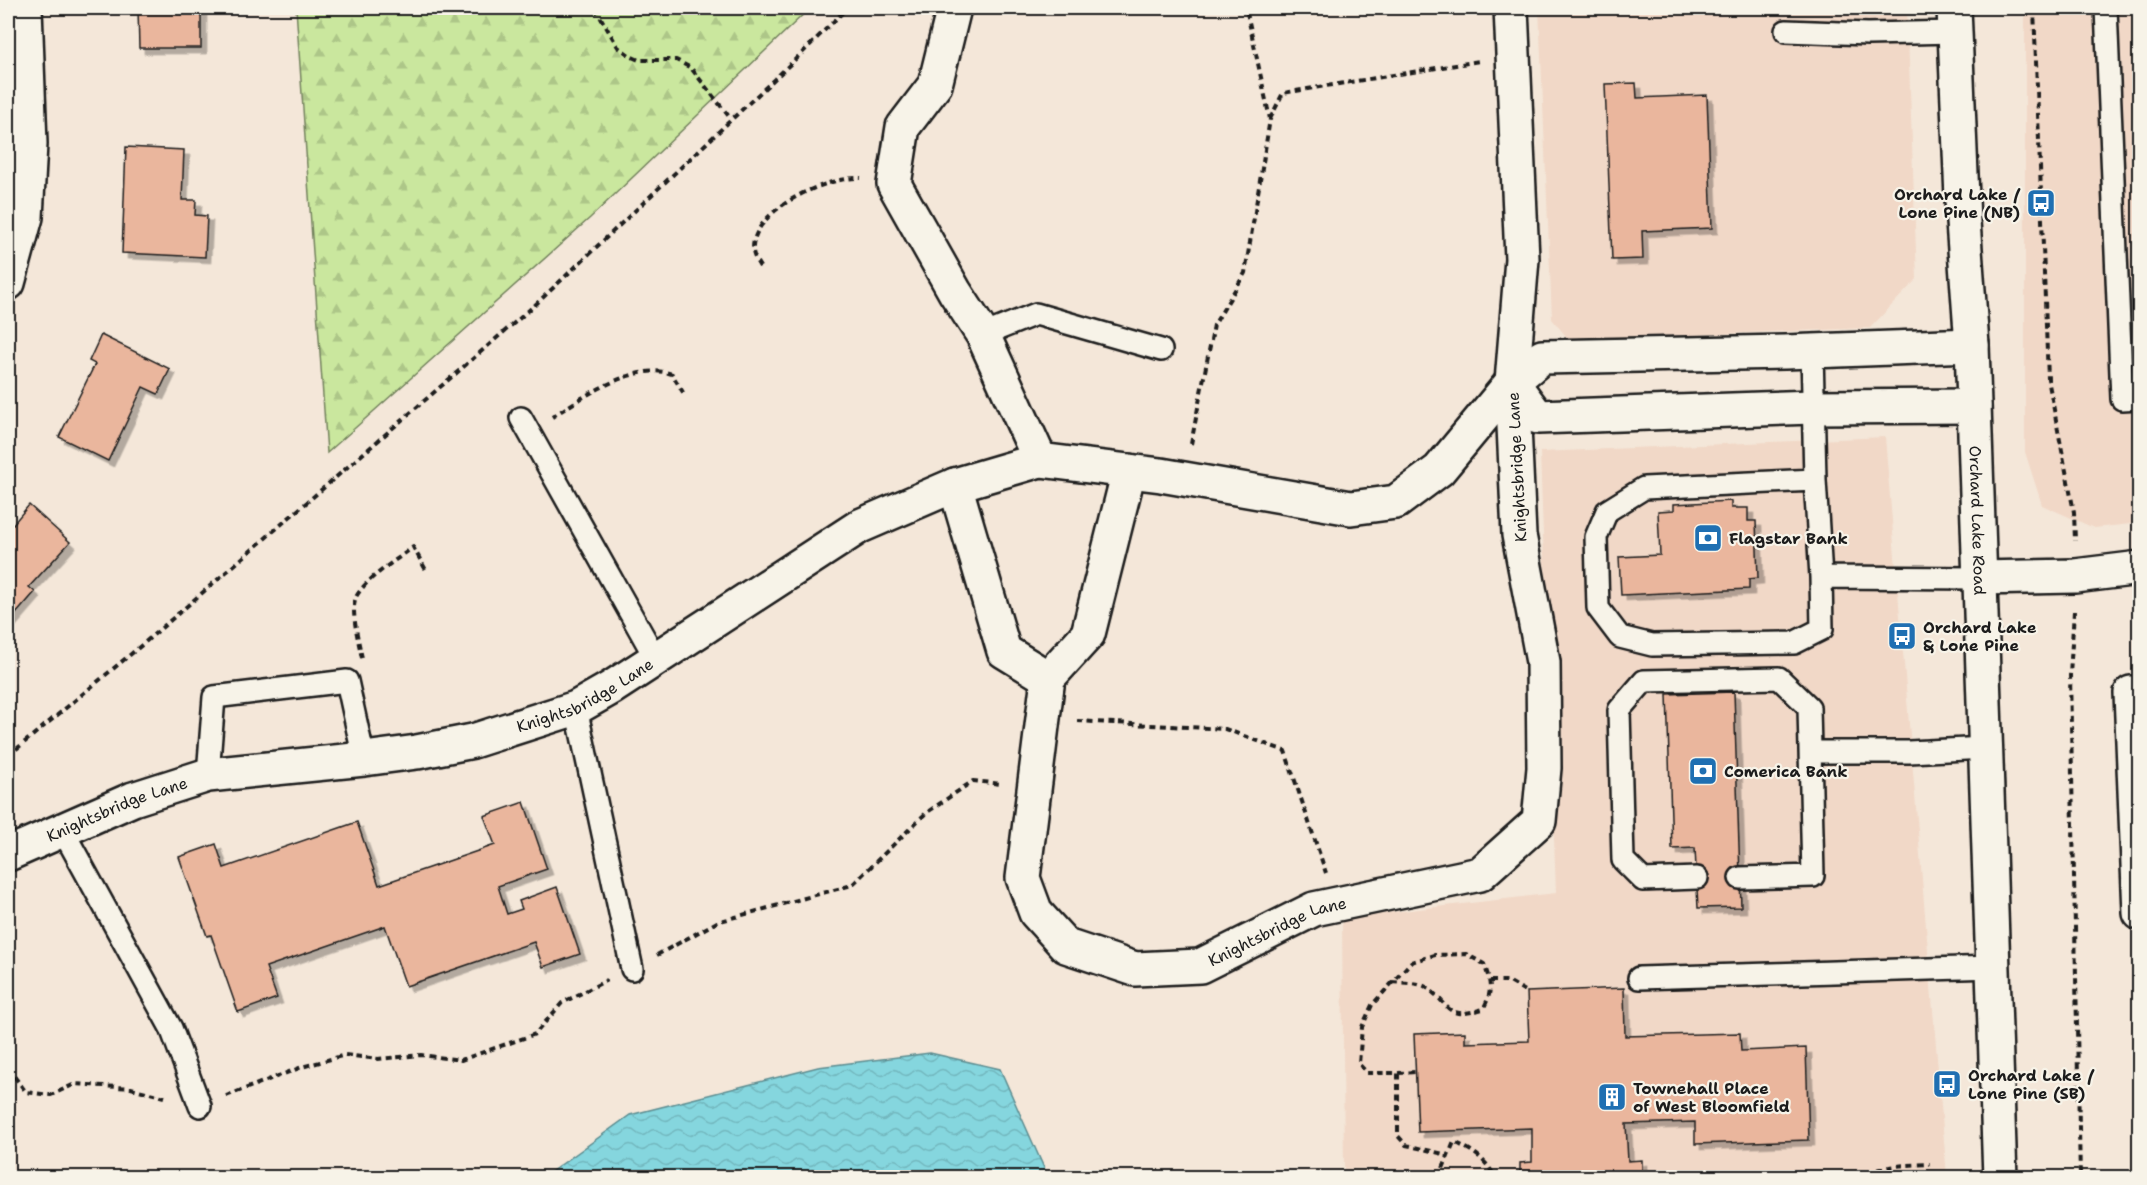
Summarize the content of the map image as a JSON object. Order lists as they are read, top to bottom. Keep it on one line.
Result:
{"streets":{"street":["Knightsbridge Lane","Orchard Lake Road"]},"crossings":[["Knightsbridge Lane","Orchard Lake Road"]],"places":{"bus stop":["Orchard Lake / Lone Pine (NB)","Orchard Lake & Lone Pine","Orchard Lake / Lone Pine (SB)"],"bank":["Flagstar Bank","Comerica Bank"],"building":["Townehall Place of West Bloomfield"]}}
